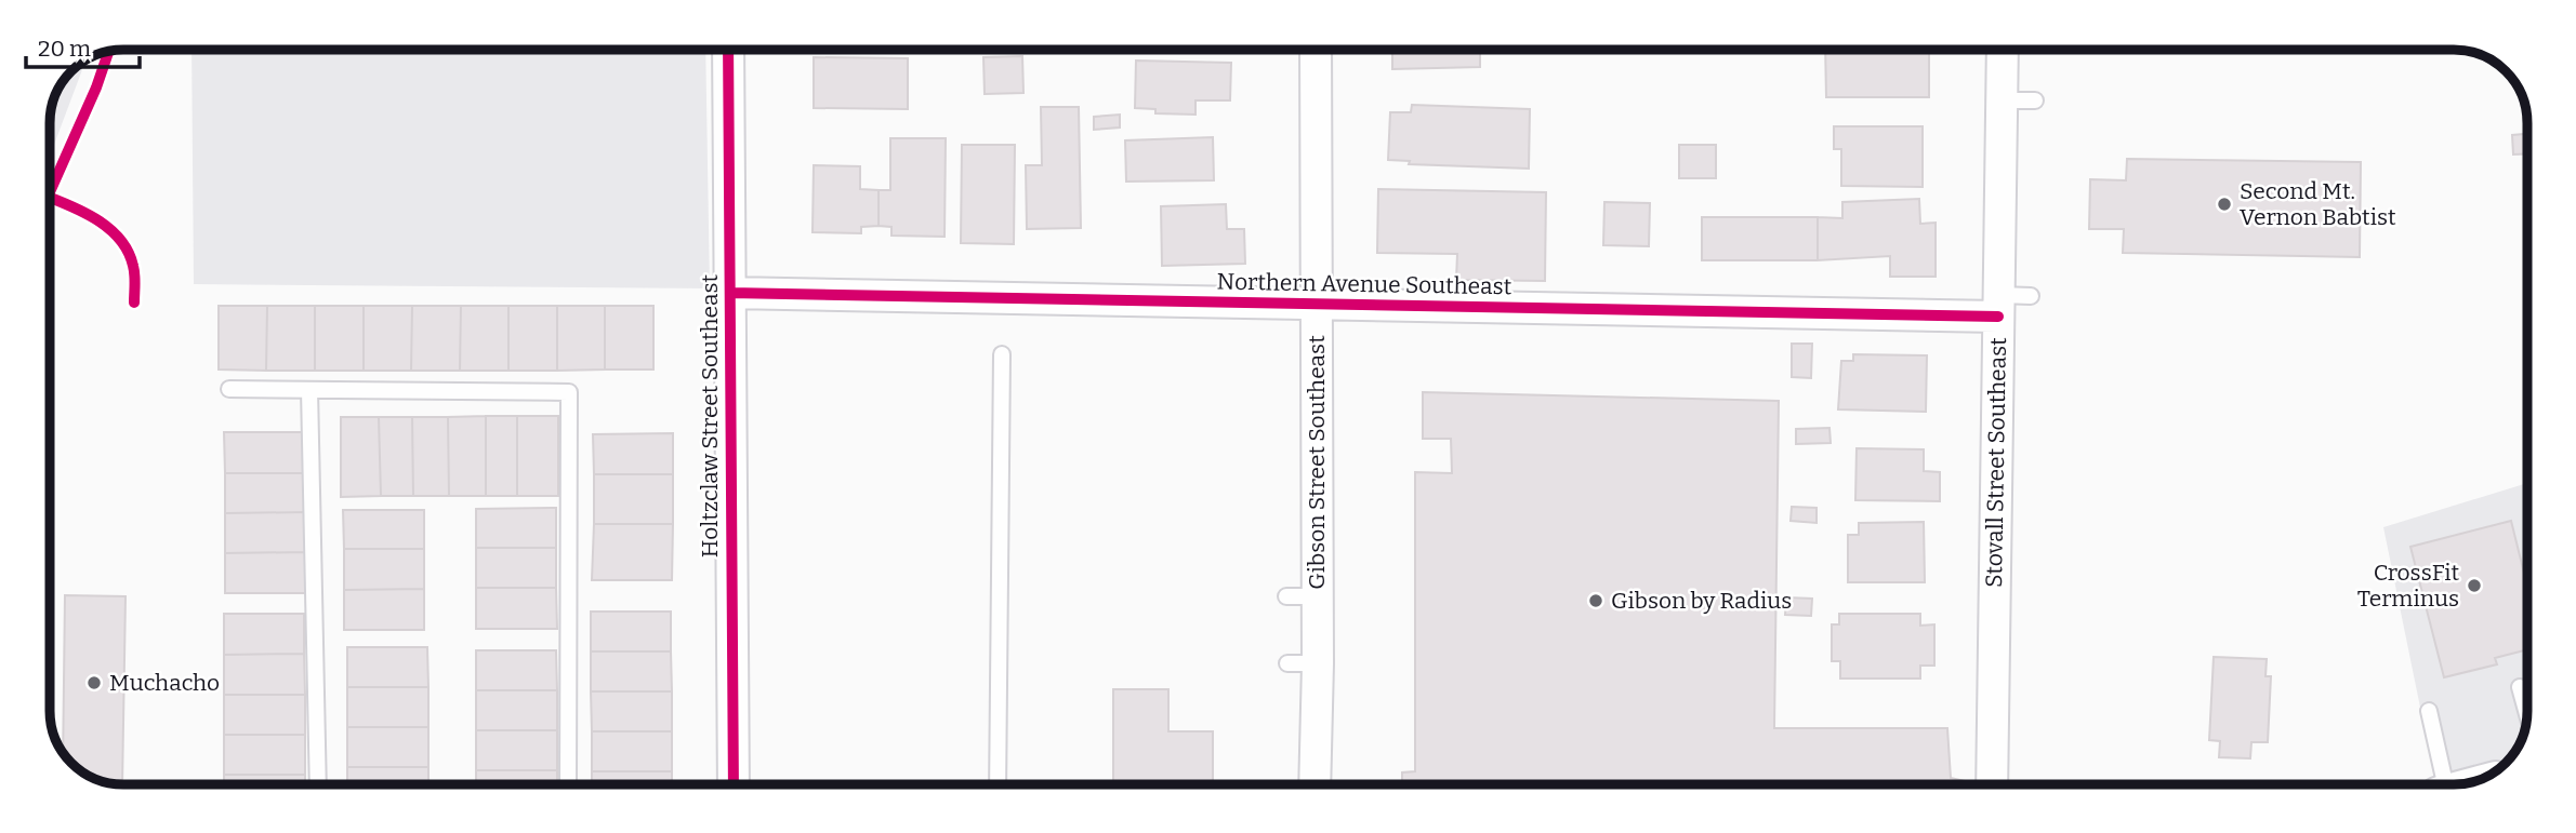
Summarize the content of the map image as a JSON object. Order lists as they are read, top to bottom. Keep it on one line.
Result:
{"streets":{"street":["Northern Avenue Southeast","Holtzclaw Street Southeast","Gibson Street Southeast","Stovall Street Southeast"]},"crossings":[["Northern Avenue Southeast","Holtzclaw Street Southeast"],["Northern Avenue Southeast","Gibson Street Southeast"],["Northern Avenue Southeast","Stovall Street Southeast"]],"places":["Second Mt. Vernon Babtist","CrossFit Terminus","Gibson by Radius","Muchacho"],"scale_bar":"20 m"}
